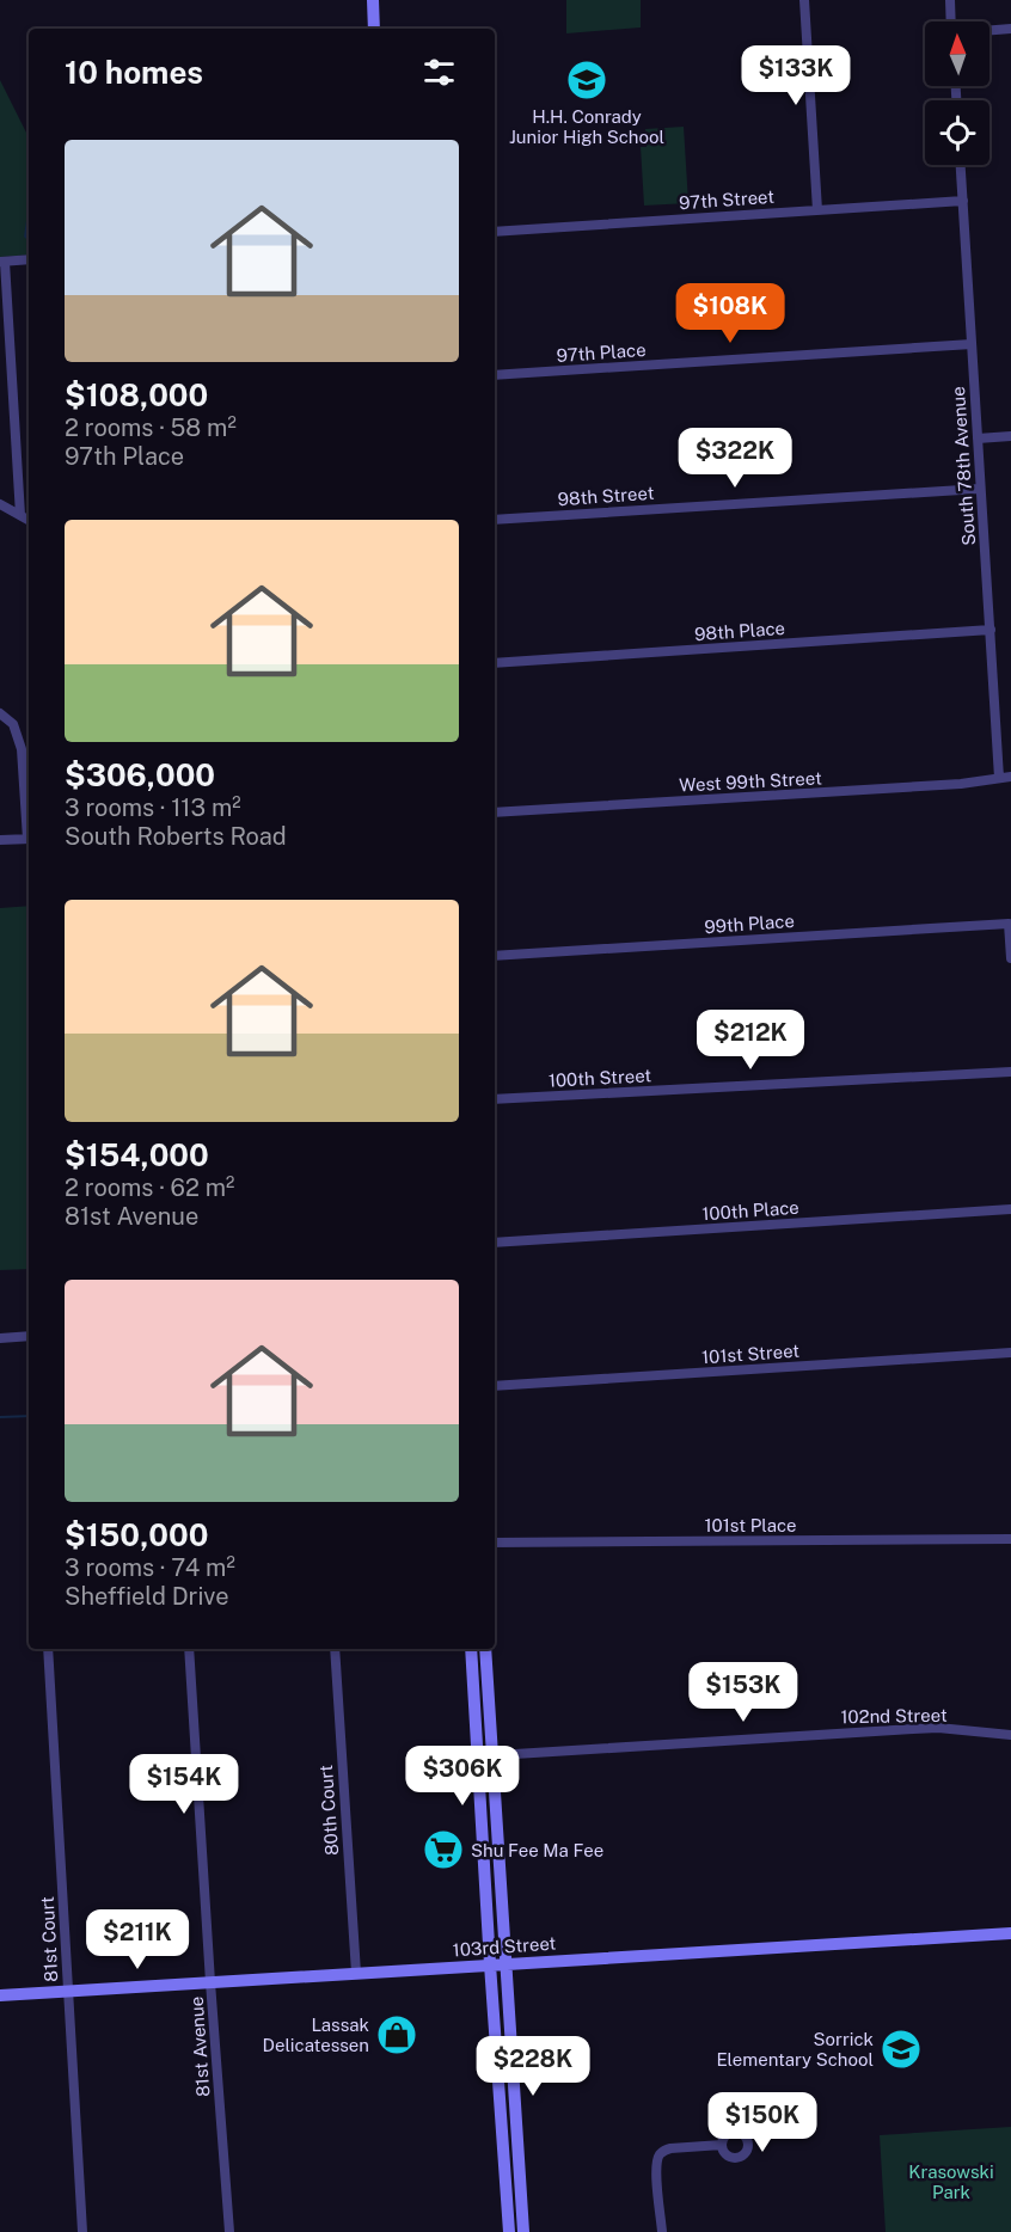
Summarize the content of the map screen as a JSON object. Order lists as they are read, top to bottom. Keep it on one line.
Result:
{"streets":{"street":["97th Street","97th Place","South 78th Avenue","98th Street","98th Place","West 99th Street","99th Place","100th Street","100th Place","101st Street","101st Place","102nd Street","80th Court","81st Court","103rd Street","81st Avenue"]},"crossings":[["97th Street","South 78th Avenue"],["97th Place","South 78th Avenue"],["South 78th Avenue","98th Street"],["South 78th Avenue","98th Place"],["South 78th Avenue","West 99th Street"],["80th Court","103rd Street"],["81st Court","103rd Street"],["103rd Street","81st Avenue"]],"parks":["Krasowski Park"],"places":{"school or university":["H.H. Conrady Junior High School","Sorrick Elementary School"],"supermarket":["Shu Fee Ma Fee"],"shop":["Lassak Delicatessen"]},"north":"top","page":{"heading":"10 homes","price":["$133K","$108K","$322K","$212K","$153K","$306K","$154K","$211K","$228K","$150K"],"list":[{"name":"$108,000","note":"2 rooms · 58 m² · 97th Place"},{"name":"$306,000","note":"3 rooms · 113 m² · South Roberts Road"},{"name":"$154,000","note":"2 rooms · 62 m² · 81st Avenue"},{"name":"$150,000","note":"3 rooms · 74 m² · Sheffield Drive"}]}}
